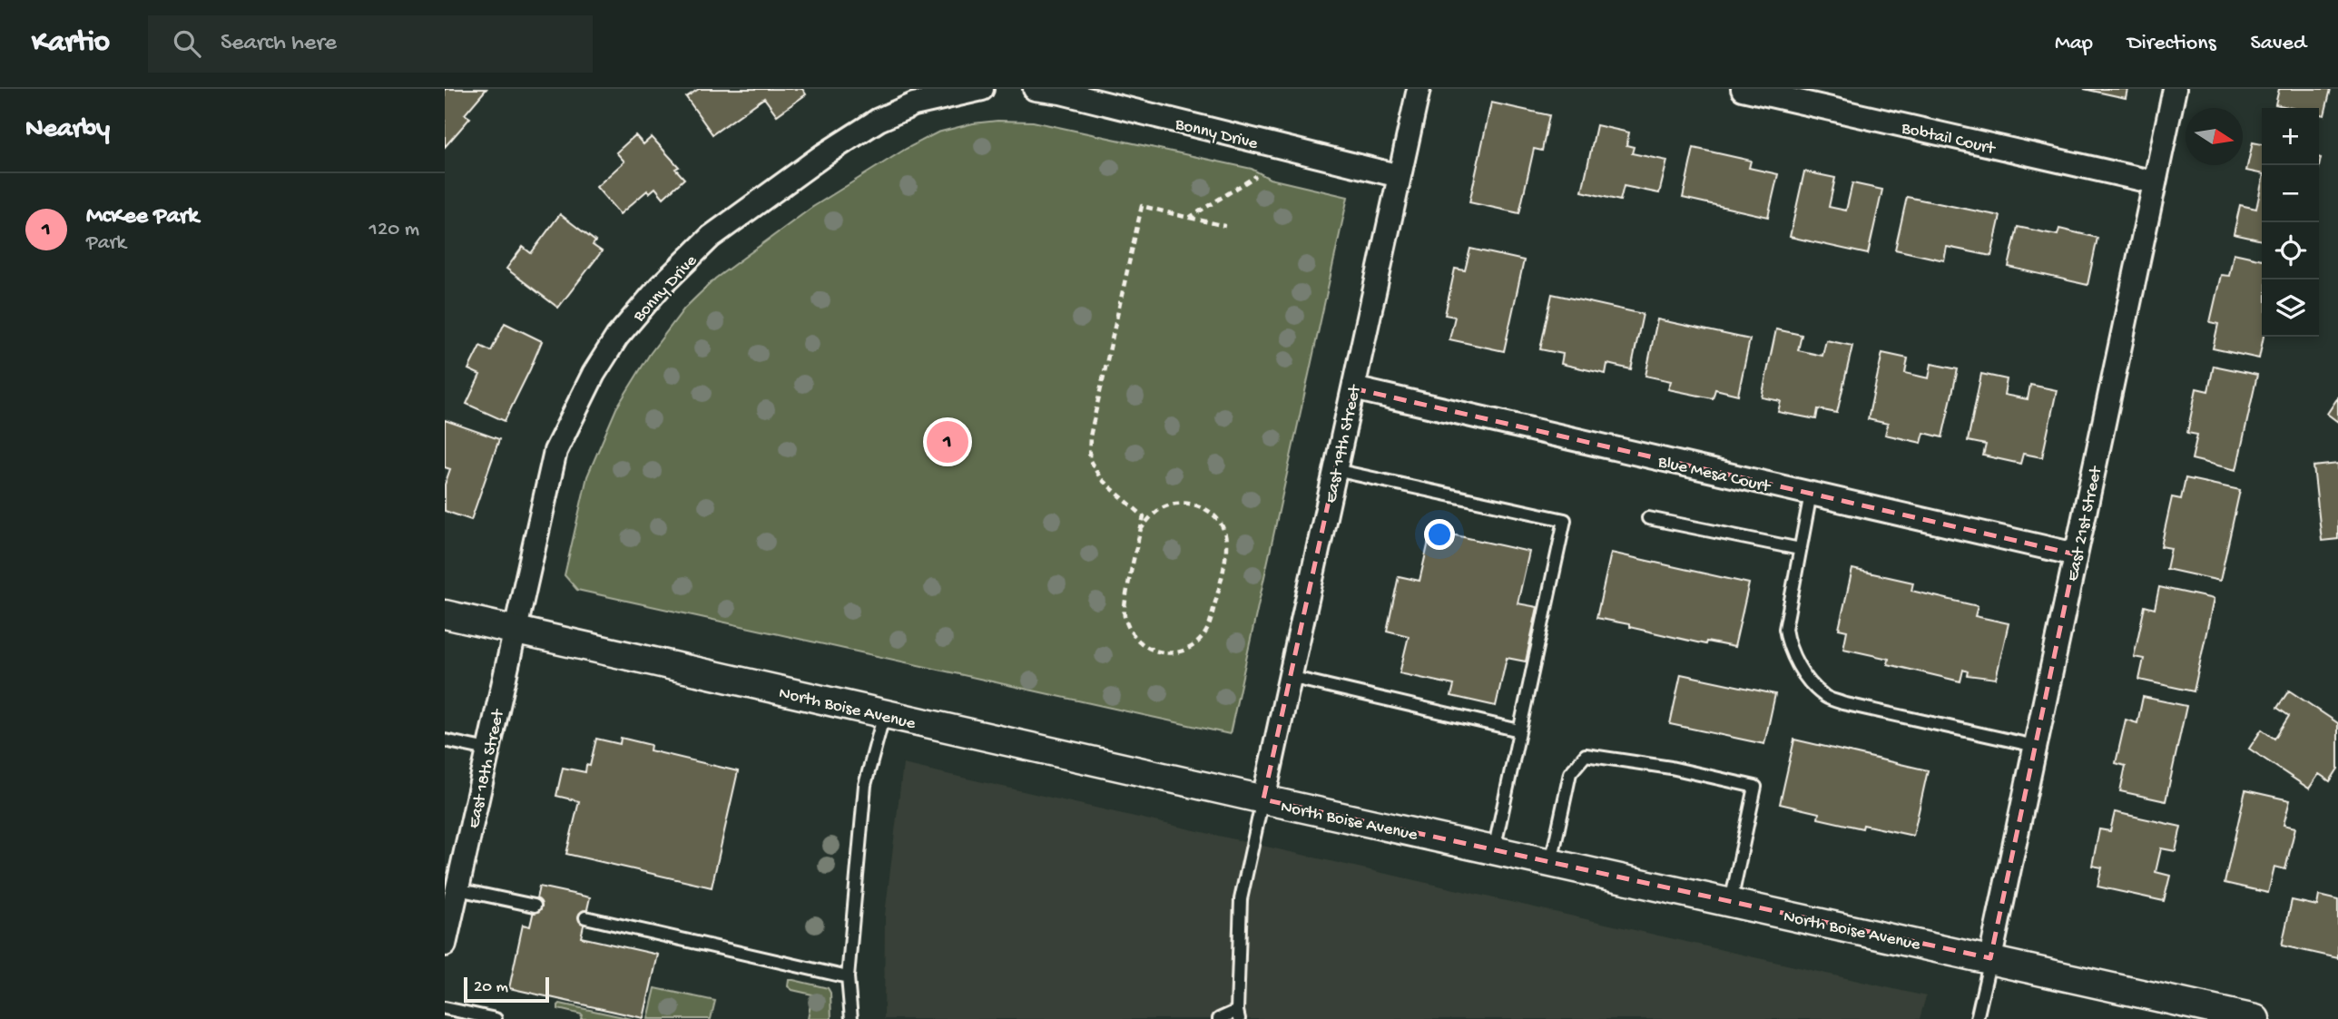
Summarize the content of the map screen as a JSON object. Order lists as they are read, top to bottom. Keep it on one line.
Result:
{"streets":{"street":["Bonny Drive","Bobtail Court","East 19th Street","Blue Mesa Court","East 21st Street","North Boise Avenue","East 18th Street"]},"crossings":[["Bonny Drive","East 19th Street"],["Bonny Drive","North Boise Avenue"],["Bonny Drive","East 18th Street"],["Bobtail Court","East 21st Street"],["East 19th Street","Blue Mesa Court"],["East 19th Street","North Boise Avenue"],["Blue Mesa Court","East 21st Street"],["East 21st Street","North Boise Avenue"],["North Boise Avenue","East 18th Street"]],"scale_bar":"20 m","north":"right","page":{"header":"Kartio","search":"Search here","nav":["Map","Directions","Saved"],"heading":"Nearby","map_buttons":["+","−"],"list":[{"mark":"1","name":"McKee Park","note":"Park","value":"120 m"}],"pins":"1","scale":"20 m"}}
